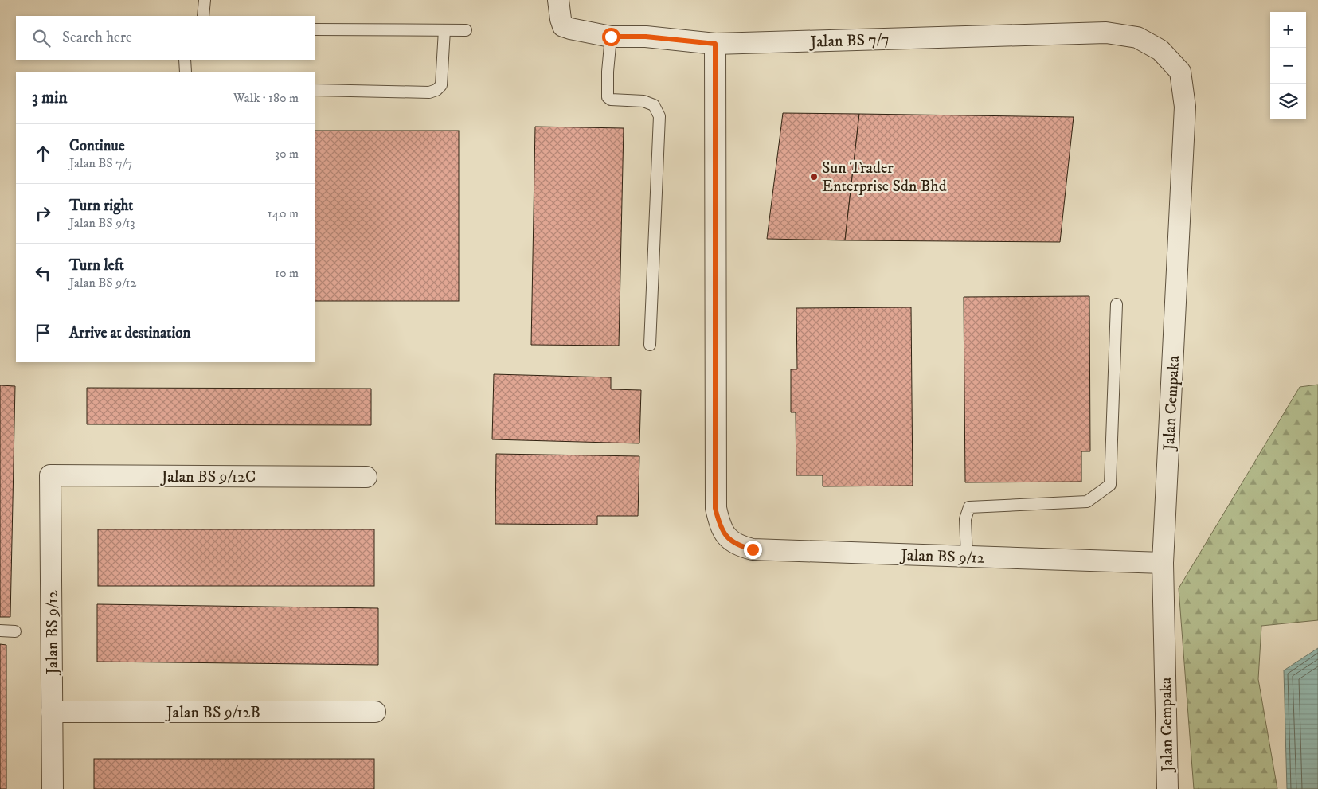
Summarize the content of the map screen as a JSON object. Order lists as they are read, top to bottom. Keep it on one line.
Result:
{"streets":{"street":["Jalan BS 7/7","Jalan Cempaka","Jalan BS 9/12C","Jalan BS 9/12","Jalan BS 9/12B"]},"crossings":[["Jalan BS 7/7","Jalan Cempaka"],["Jalan BS 7/7","Jalan BS 9/12"],["Jalan Cempaka","Jalan BS 9/12"],["Jalan BS 9/12C","Jalan BS 9/12"],["Jalan BS 9/12","Jalan BS 9/12B"]],"places":["Sun Trader Enterprise Sdn Bhd"],"page":{"map_buttons":["+","−"],"search":"Search here","heading":["3 min","Walk · 180 m"],"list":[["Continue","Jalan BS 7/7","30 m"],["Turn right","Jalan BS 9/13","140 m"],["Turn left","Jalan BS 9/12","10 m"],"Arrive at destination"]}}
